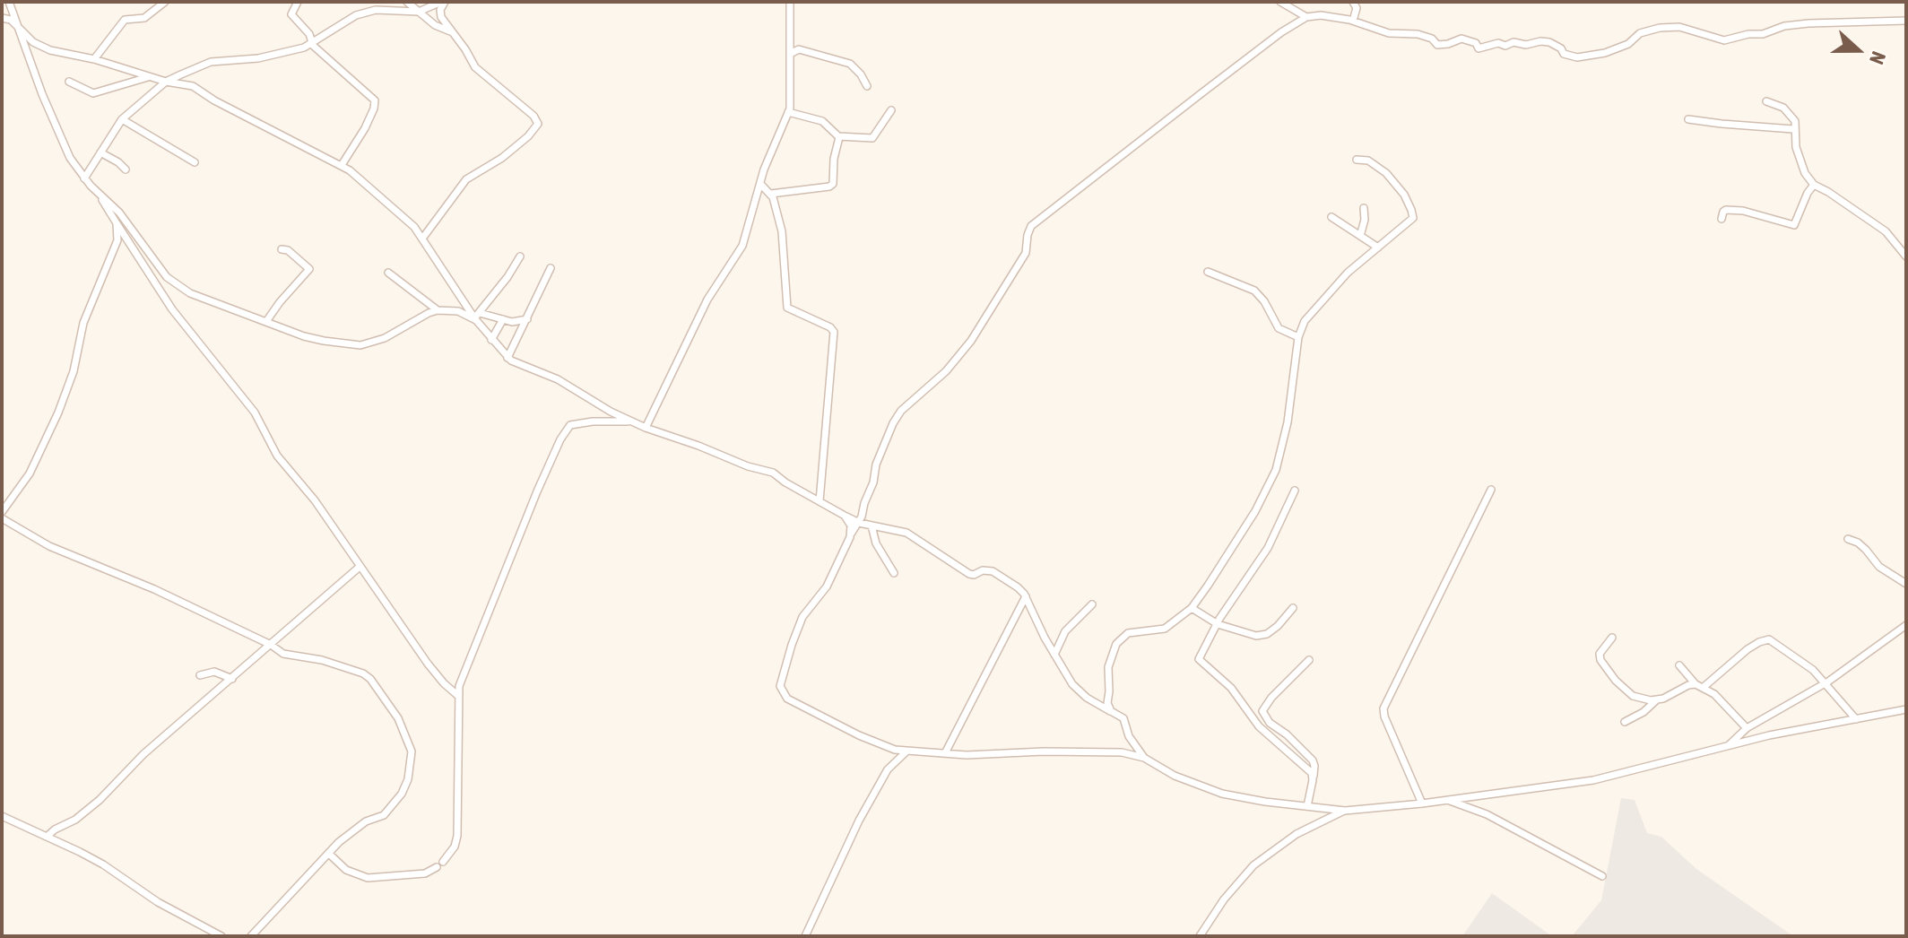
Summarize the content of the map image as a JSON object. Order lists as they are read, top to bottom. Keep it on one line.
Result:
{"north":"right"}
